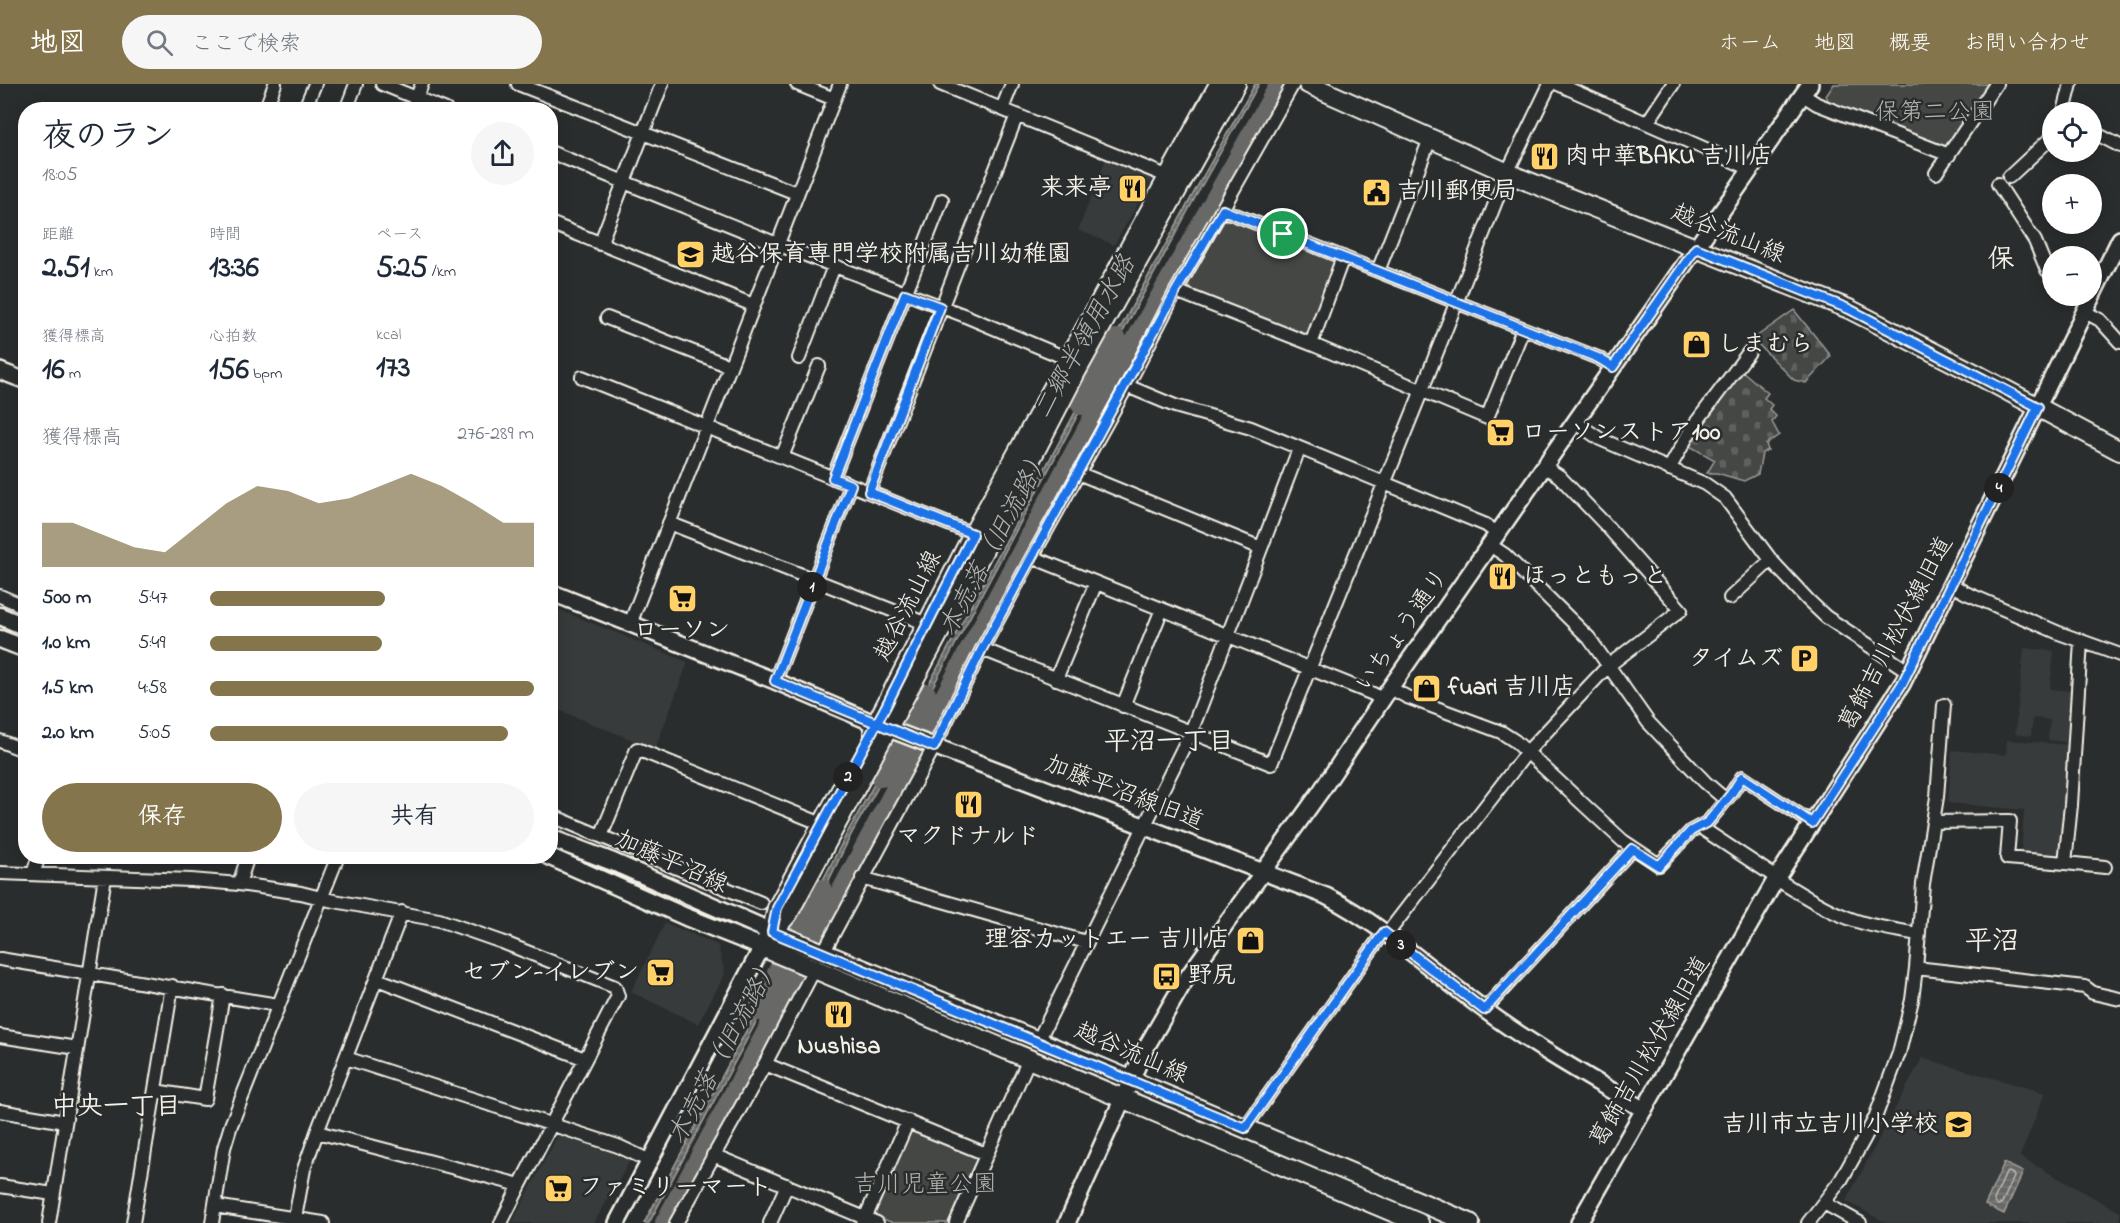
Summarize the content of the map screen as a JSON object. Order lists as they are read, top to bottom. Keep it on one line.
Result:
{"streets":{"main road":["越谷流山線","加藤平沼線"],"street":["いちょう通り","葛飾吉川松伏線旧道","加藤平沼線旧道"]},"crossings":[["越谷流山線","いちょう通り"],["越谷流山線","葛飾吉川松伏線旧道"],["越谷流山線","加藤平沼線旧道"],["越谷流山線","加藤平沼線"],["いちょう通り","加藤平沼線旧道"],["葛飾吉川松伏線旧道","加藤平沼線旧道"]],"districts":["保","平沼一丁目","平沼","中央一丁目"],"water":["二郷半領用水路","木売落（旧流路）"],"parks":["保第二公園","吉川児童公園"],"places":{"restaurant":["肉中華BAKU 吉川店","来来亭","ほっともっと","マクドナルド","Nushisa"],"public building":["吉川郵便局"],"school or university":["越谷保育専門学校附属吉川幼稚園","吉川市立吉川小学校"],"shop":["しまむら","fuari 吉川店","理容カットエー 吉川店"],"supermarket":["ローソンストア100","ローソン","セブン-イレブン","ファミリーマート"],"parking":["タイムズ"],"bus stop":["野尻"]},"page":{"header":"地図","search":"ここで検索","nav":["ホーム","地図","概要","お問い合わせ"],"map_buttons":["+","−"],"heading":["夜のラン","18:05"],"stats":[["距離","2.51 km"],["時間","13:36"],["ペース","5:25 /km"],["獲得標高","16 m"],["心拍数","156 bpm"],["kcal","173"]],"chart":["獲得標高","276–289 m"],"pins":["4","1","2","3"],"list":[{"name":"500 m","note":"5:47"},{"name":"1.0 km","note":"5:49"},{"name":"1.5 km","note":"4:58"},{"name":"2.0 km","note":"5:05"}],"buttons":["保存","共有"]}}
